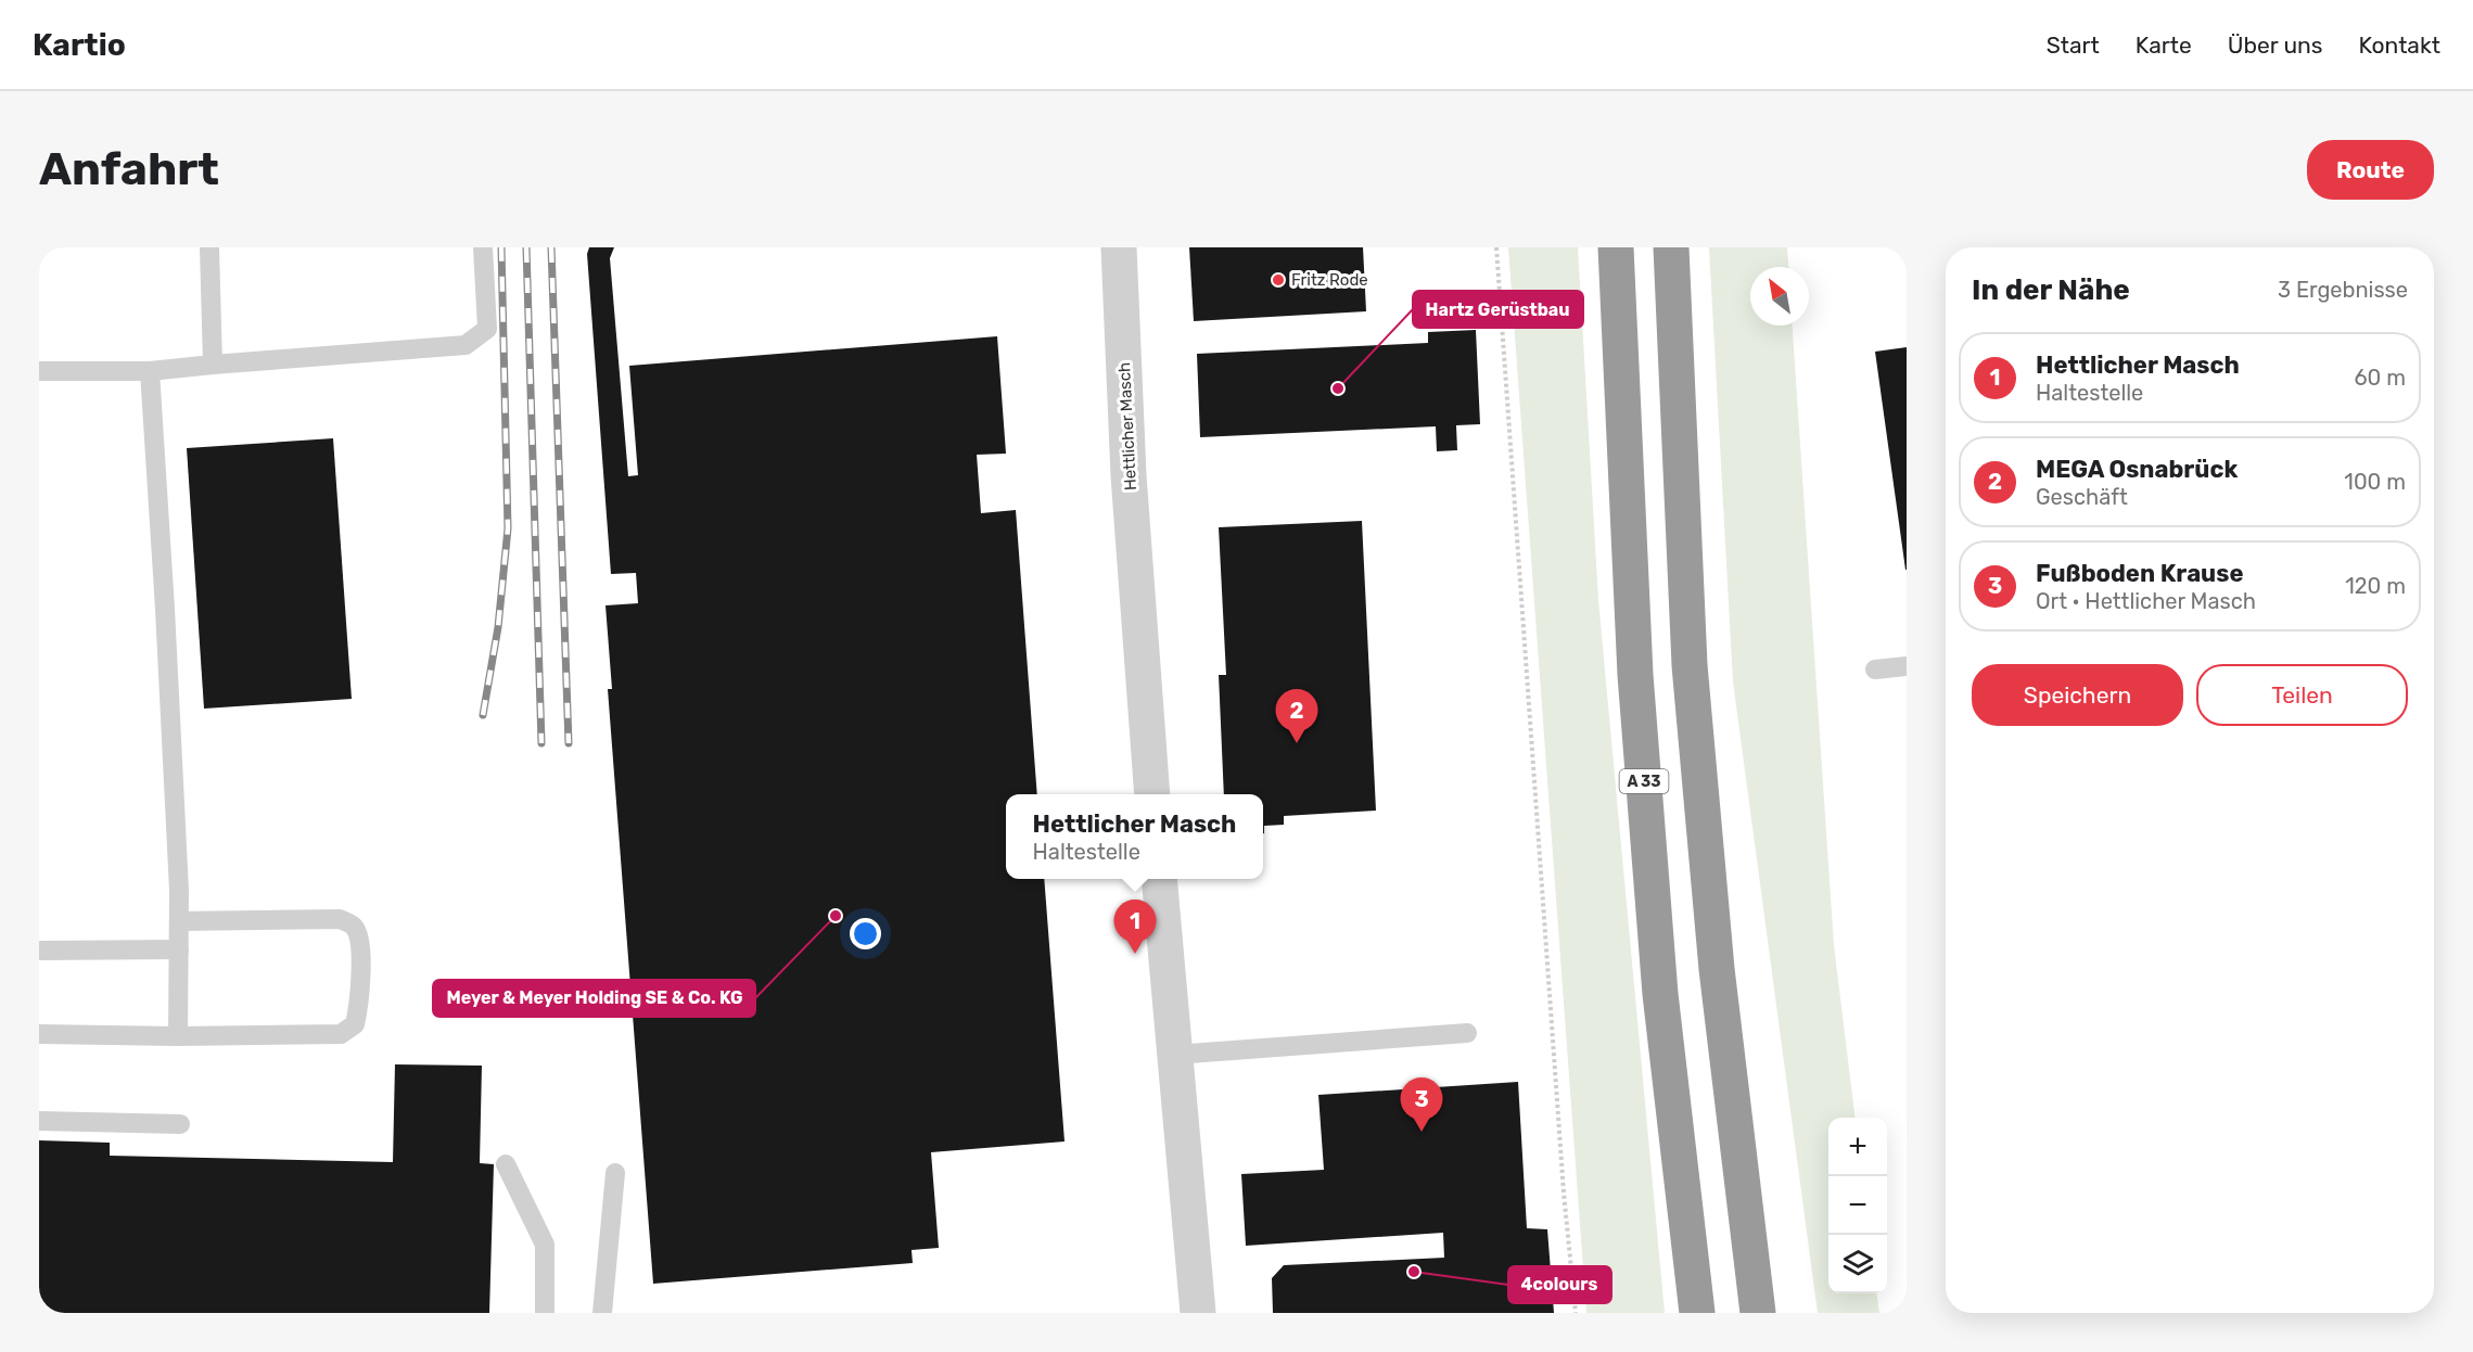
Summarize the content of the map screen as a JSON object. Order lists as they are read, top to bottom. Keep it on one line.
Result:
{"streets":{"highway":["A 33"],"street":["Hettlicher Masch"]},"places":["Fritz Rode","Hartz Gerüstbau","Meyer & Meyer Holding SE & Co. KG","4colours"],"north":"top left","page":{"header":"Kartio","nav":["Start","Karte","Über uns","Kontakt"],"buttons":["Route",["Speichern","Teilen"]],"title":"Anfahrt","heading":["In der Nähe","3 Ergebnisse"],"list":[{"mark":"1","name":"Hettlicher Masch","note":"Haltestelle","value":"60 m"},{"mark":"2","name":"MEGA Osnabrück","note":"Geschäft","value":"100 m"},{"mark":"3","name":"Fußboden Krause","note":"Ort · Hettlicher Masch","value":"120 m"}],"pins":["2","1","3"],"popup":["Hettlicher Masch","Haltestelle"],"map_buttons":["+","−"]}}
